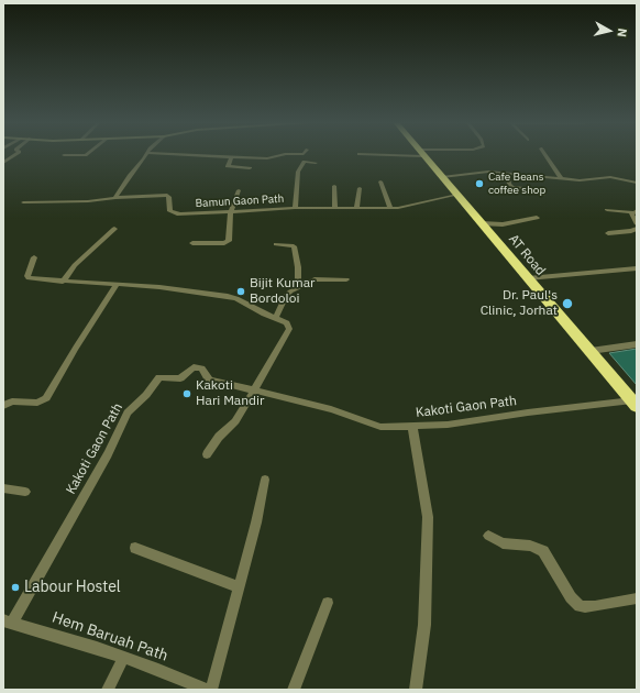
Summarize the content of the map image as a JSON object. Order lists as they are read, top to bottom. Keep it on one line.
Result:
{"streets":{"highway":["AT Road"],"street":["Bamun Gaon Path","Kakoti Gaon Path","Hem Baruah Path"]},"crossings":[["Bamun Gaon Path","AT Road"],["AT Road","Kakoti Gaon Path"],["Kakoti Gaon Path","Hem Baruah Path"]],"places":["Cafe Beans coffee shop","Bijit Kumar Bordoloi","Dr. Paul's Clinic, Jorhat","Kakoti Hari Mandir","Labour Hostel"],"north":"right"}
